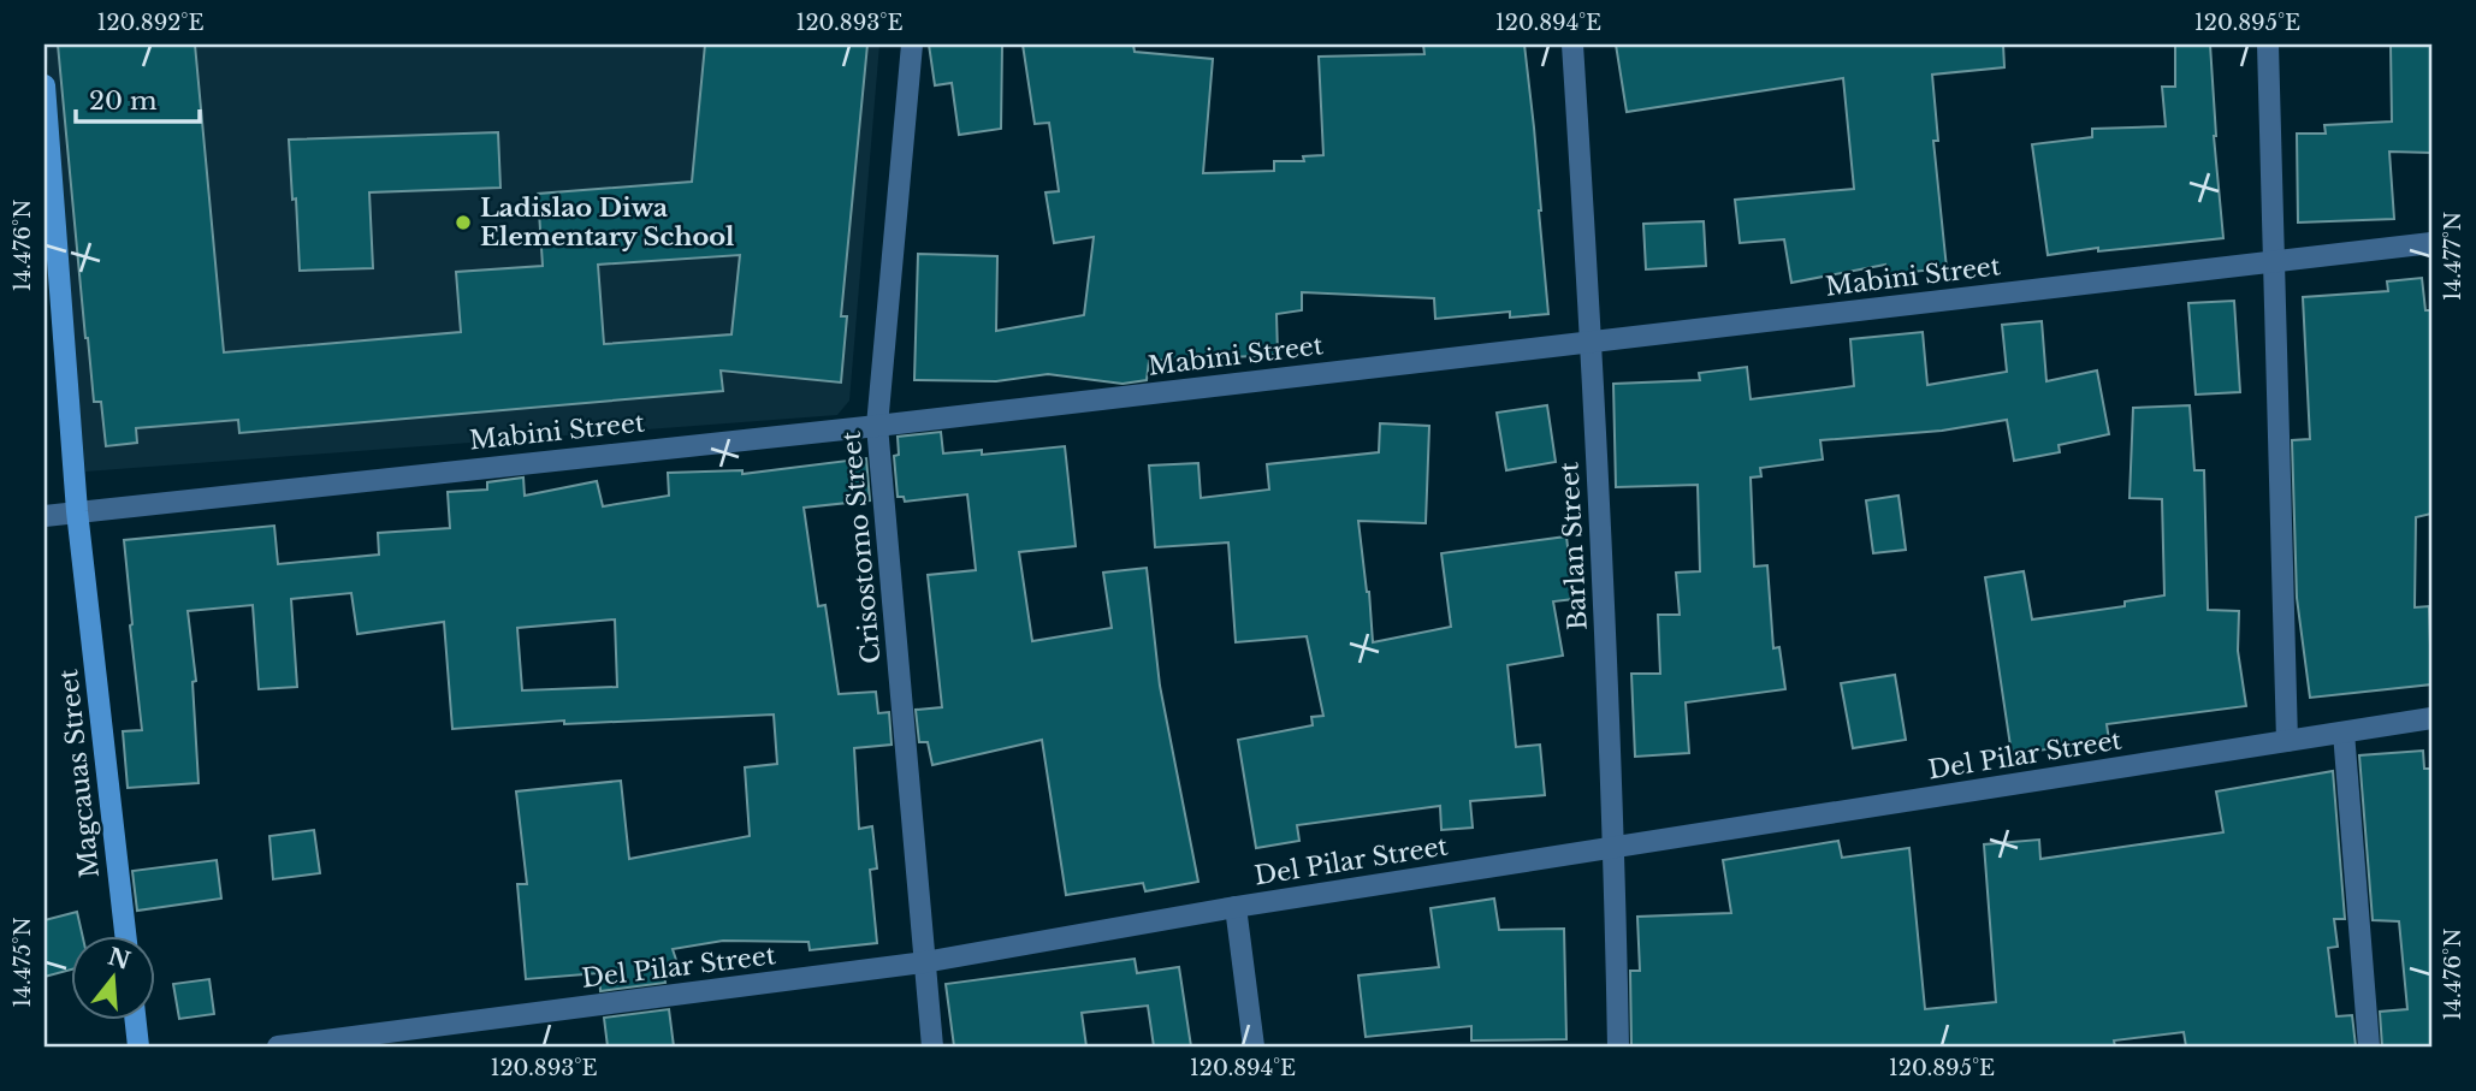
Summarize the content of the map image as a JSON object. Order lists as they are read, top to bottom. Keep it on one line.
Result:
{"streets":{"street":["Mabini Street","Barlan Street","Crisostomo Street","Del Pilar Street","Magcauas Street"]},"crossings":[["Mabini Street","Barlan Street"],["Mabini Street","Crisostomo Street"],["Mabini Street","Magcauas Street"],["Barlan Street","Del Pilar Street"],["Crisostomo Street","Del Pilar Street"]],"places":["Ladislao Diwa Elementary School"],"scale_bar":"20 m","north":"top","coordinates":["120.892°E","120.893°E","120.894°E","120.895°E","14.476°N","14.477°N","14.475°N"]}
